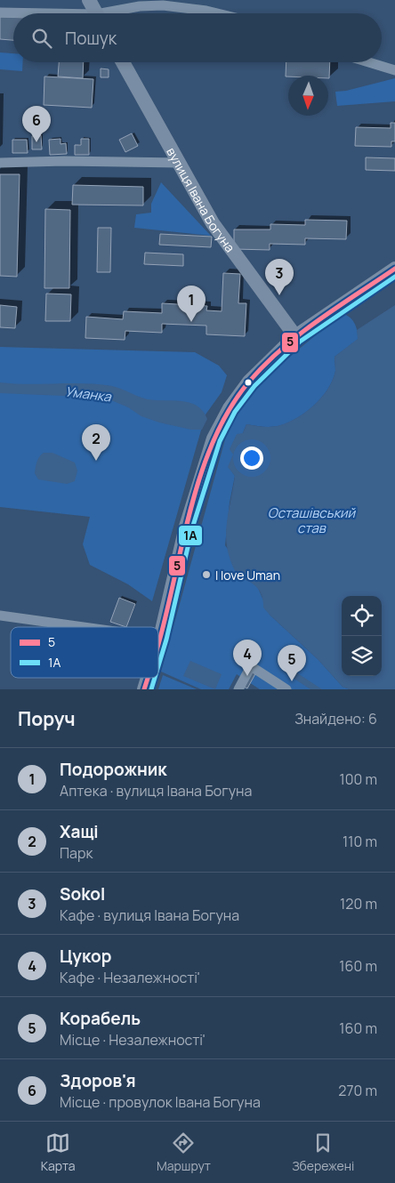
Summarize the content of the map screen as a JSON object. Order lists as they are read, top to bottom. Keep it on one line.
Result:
{"streets":{"main road":["вулиця Івана Богуна"]},"water":["Уманка","Осташівський став"],"places":["I love Uman"],"lines":["transit line 5","transit line 1А"],"legend":["5","1А"],"north":"bottom","page":{"search":"Пошук","pins":["6","3","1","2","4","5"],"heading":["Поруч","Знайдено: 6"],"list":[{"mark":"1","name":"Подорожник","note":"Аптека · вулиця Івана Богуна","value":"100 m"},{"mark":"2","name":"Хащі","note":"Парк","value":"110 m"},{"mark":"3","name":"Sokol","note":"Кафе · вулиця Івана Богуна","value":"120 m"},{"mark":"4","name":"Цукор","note":"Кафе · Незалежності'","value":"160 m"},{"mark":"5","name":"Корабель","note":"Місце · Незалежності'","value":"160 m"},{"mark":"6","name":"Здоров'я","note":"Місце · провулок Івана Богуна","value":"270 m"}],"nav":["Карта","Маршрут","Збережені"]}}
